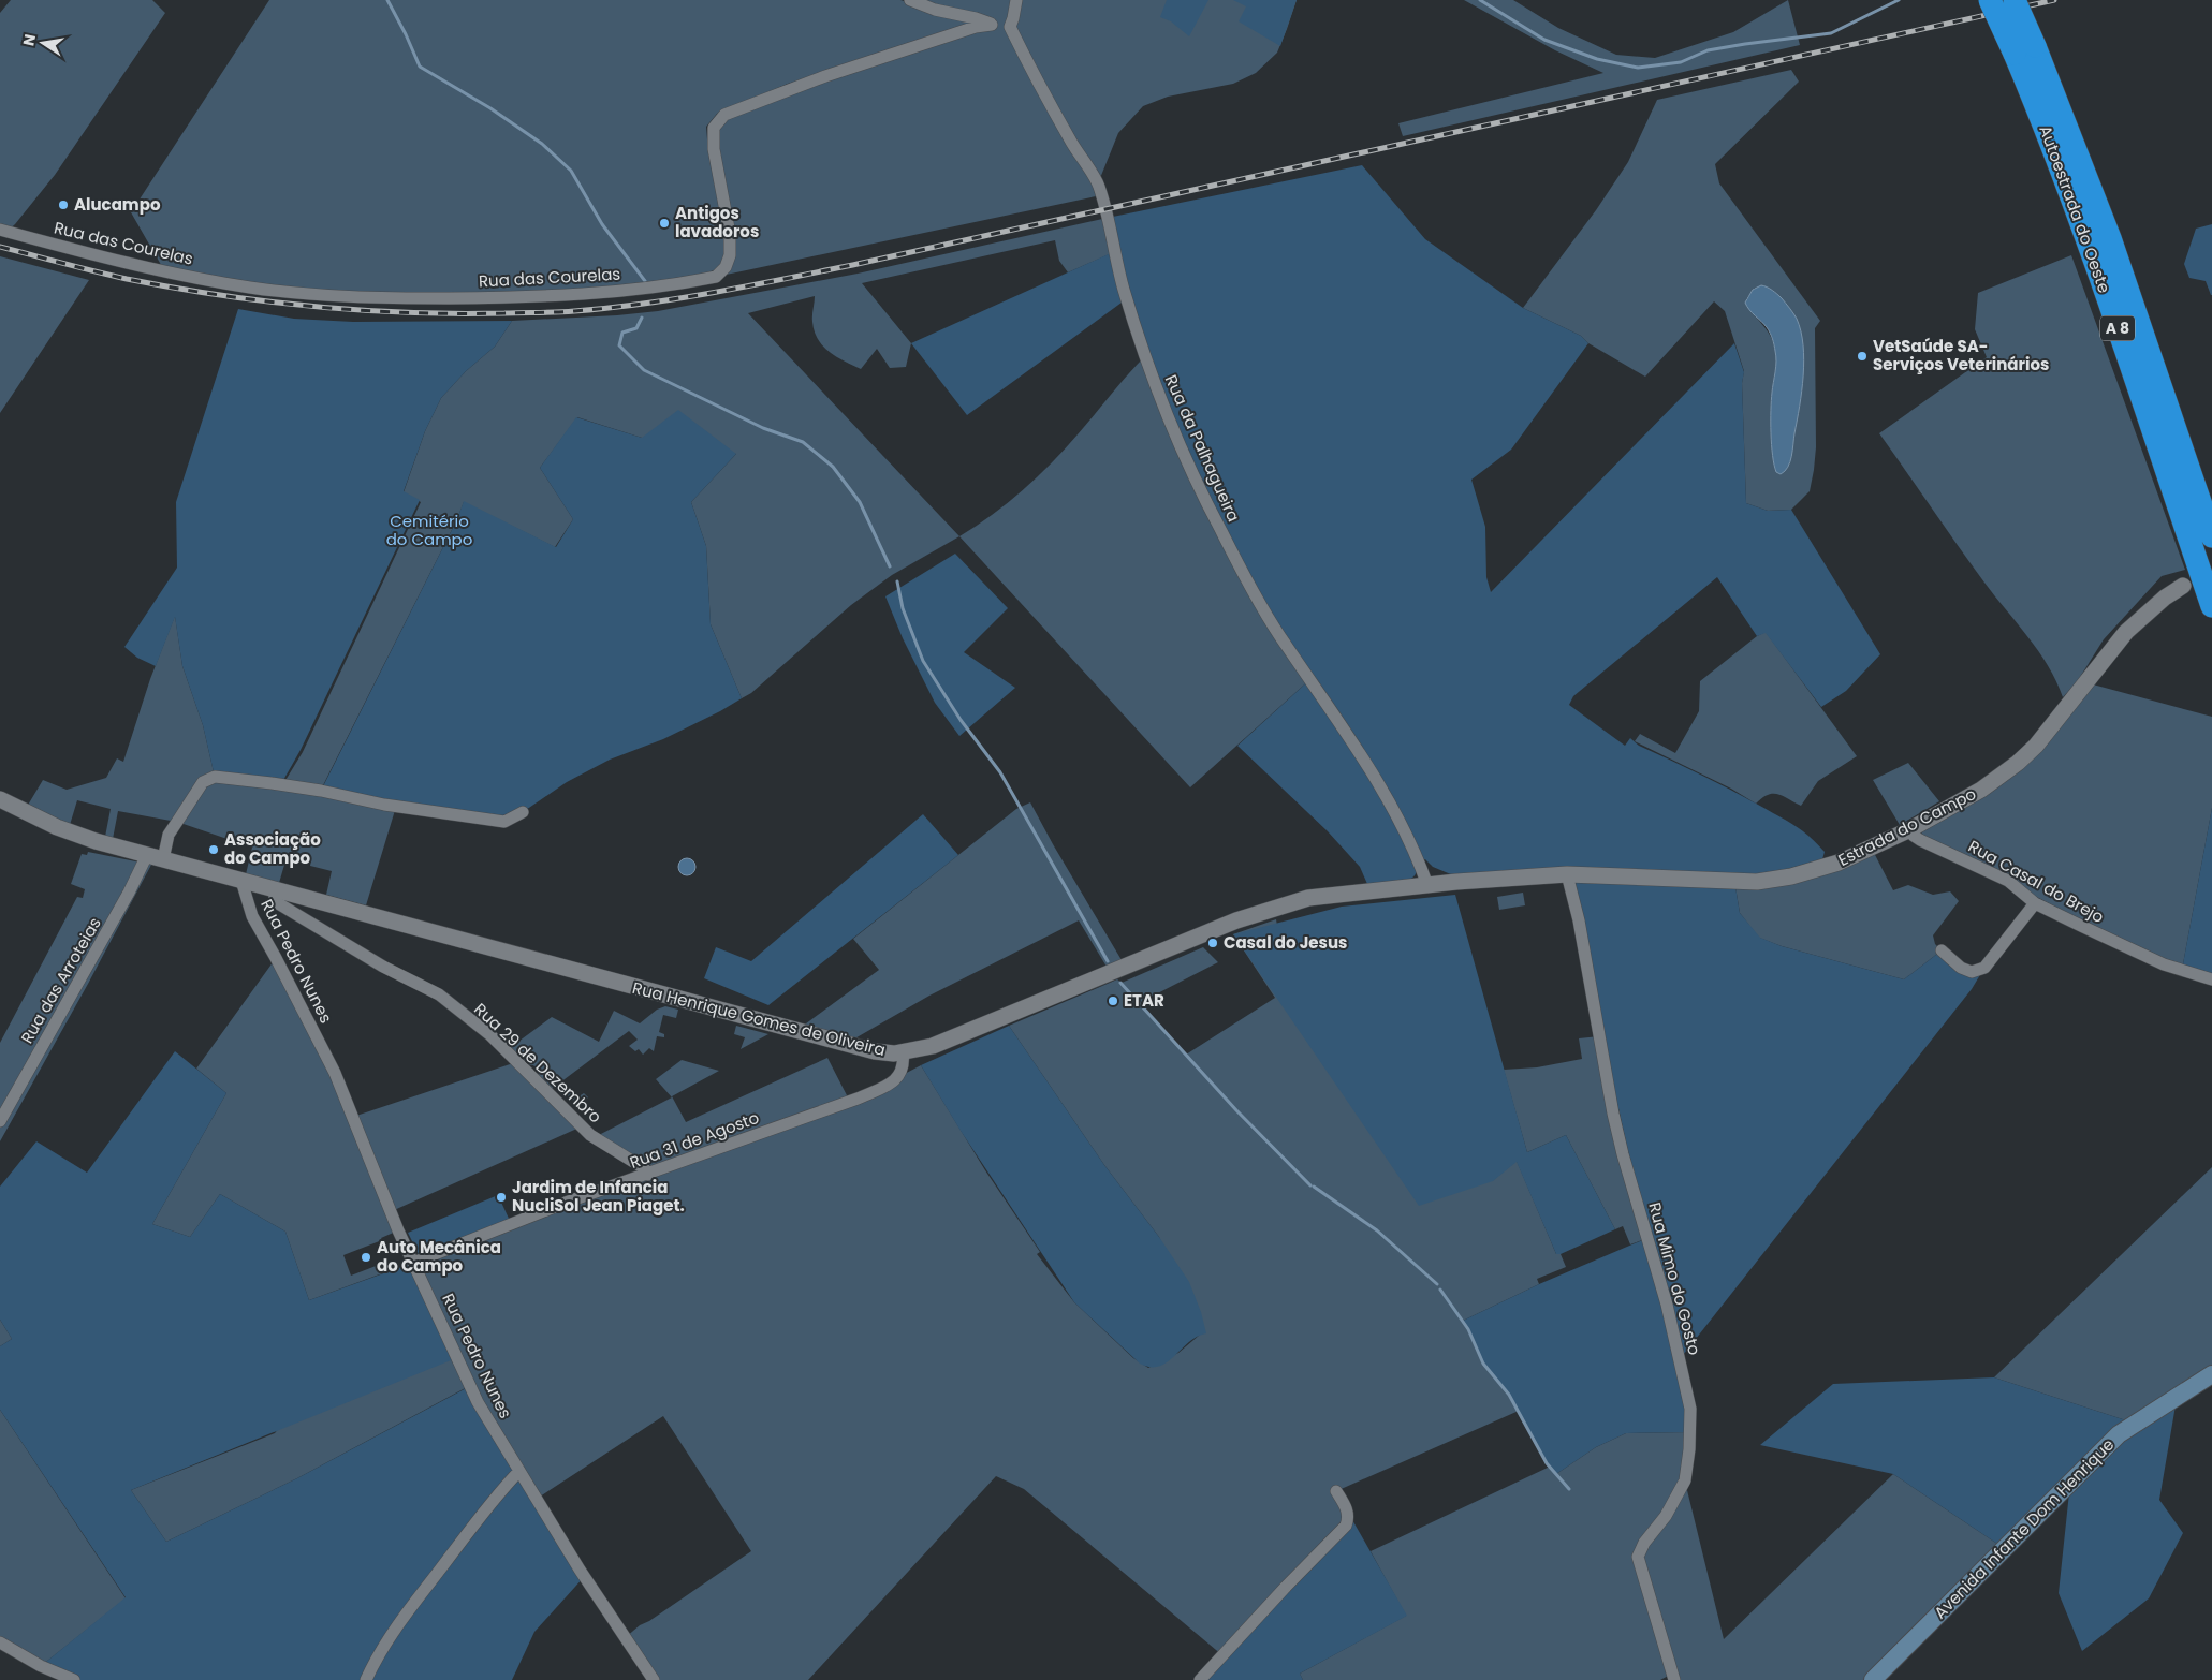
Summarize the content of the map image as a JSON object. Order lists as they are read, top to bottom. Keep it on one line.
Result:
{"streets":{"highway":["Autoestrada do Oeste","A 8"],"main road":["Avenida Infante Dom Henrique"],"street":["Rua das Courelas","Rua da Palhagueira","Estrada do Campo","Rua Casal do Brejo","Rua Pedro Nunes","Rua das Arroteias","Rua Henrique Gomes de Oliveira","Rua 29 de Dezembro","Rua 31 de Agosto","Rua Mimo do Gosto"]},"crossings":[["Rua da Palhagueira","Rua Henrique Gomes de Oliveira"],["Estrada do Campo","Rua Casal do Brejo"],["Estrada do Campo","Rua Henrique Gomes de Oliveira"],["Estrada do Campo","Rua Mimo do Gosto"],["Rua Pedro Nunes","Rua Henrique Gomes de Oliveira"],["Rua Pedro Nunes","Rua 31 de Agosto"],["Rua das Arroteias","Rua Henrique Gomes de Oliveira"],["Rua Henrique Gomes de Oliveira","Rua 29 de Dezembro"],["Rua Henrique Gomes de Oliveira","Rua 31 de Agosto"],["Rua 29 de Dezembro","Rua 31 de Agosto"]],"parks":["Cemitério do Campo"],"places":["Alucampo","Antigos lavadoros","VetSaúde SA- Serviços Veterinários","Associação do Campo","Casal do Jesus","ETAR","Jardim de Infancia NucliSol Jean Piaget.","Auto Mecânica do Campo"],"north":"left"}
